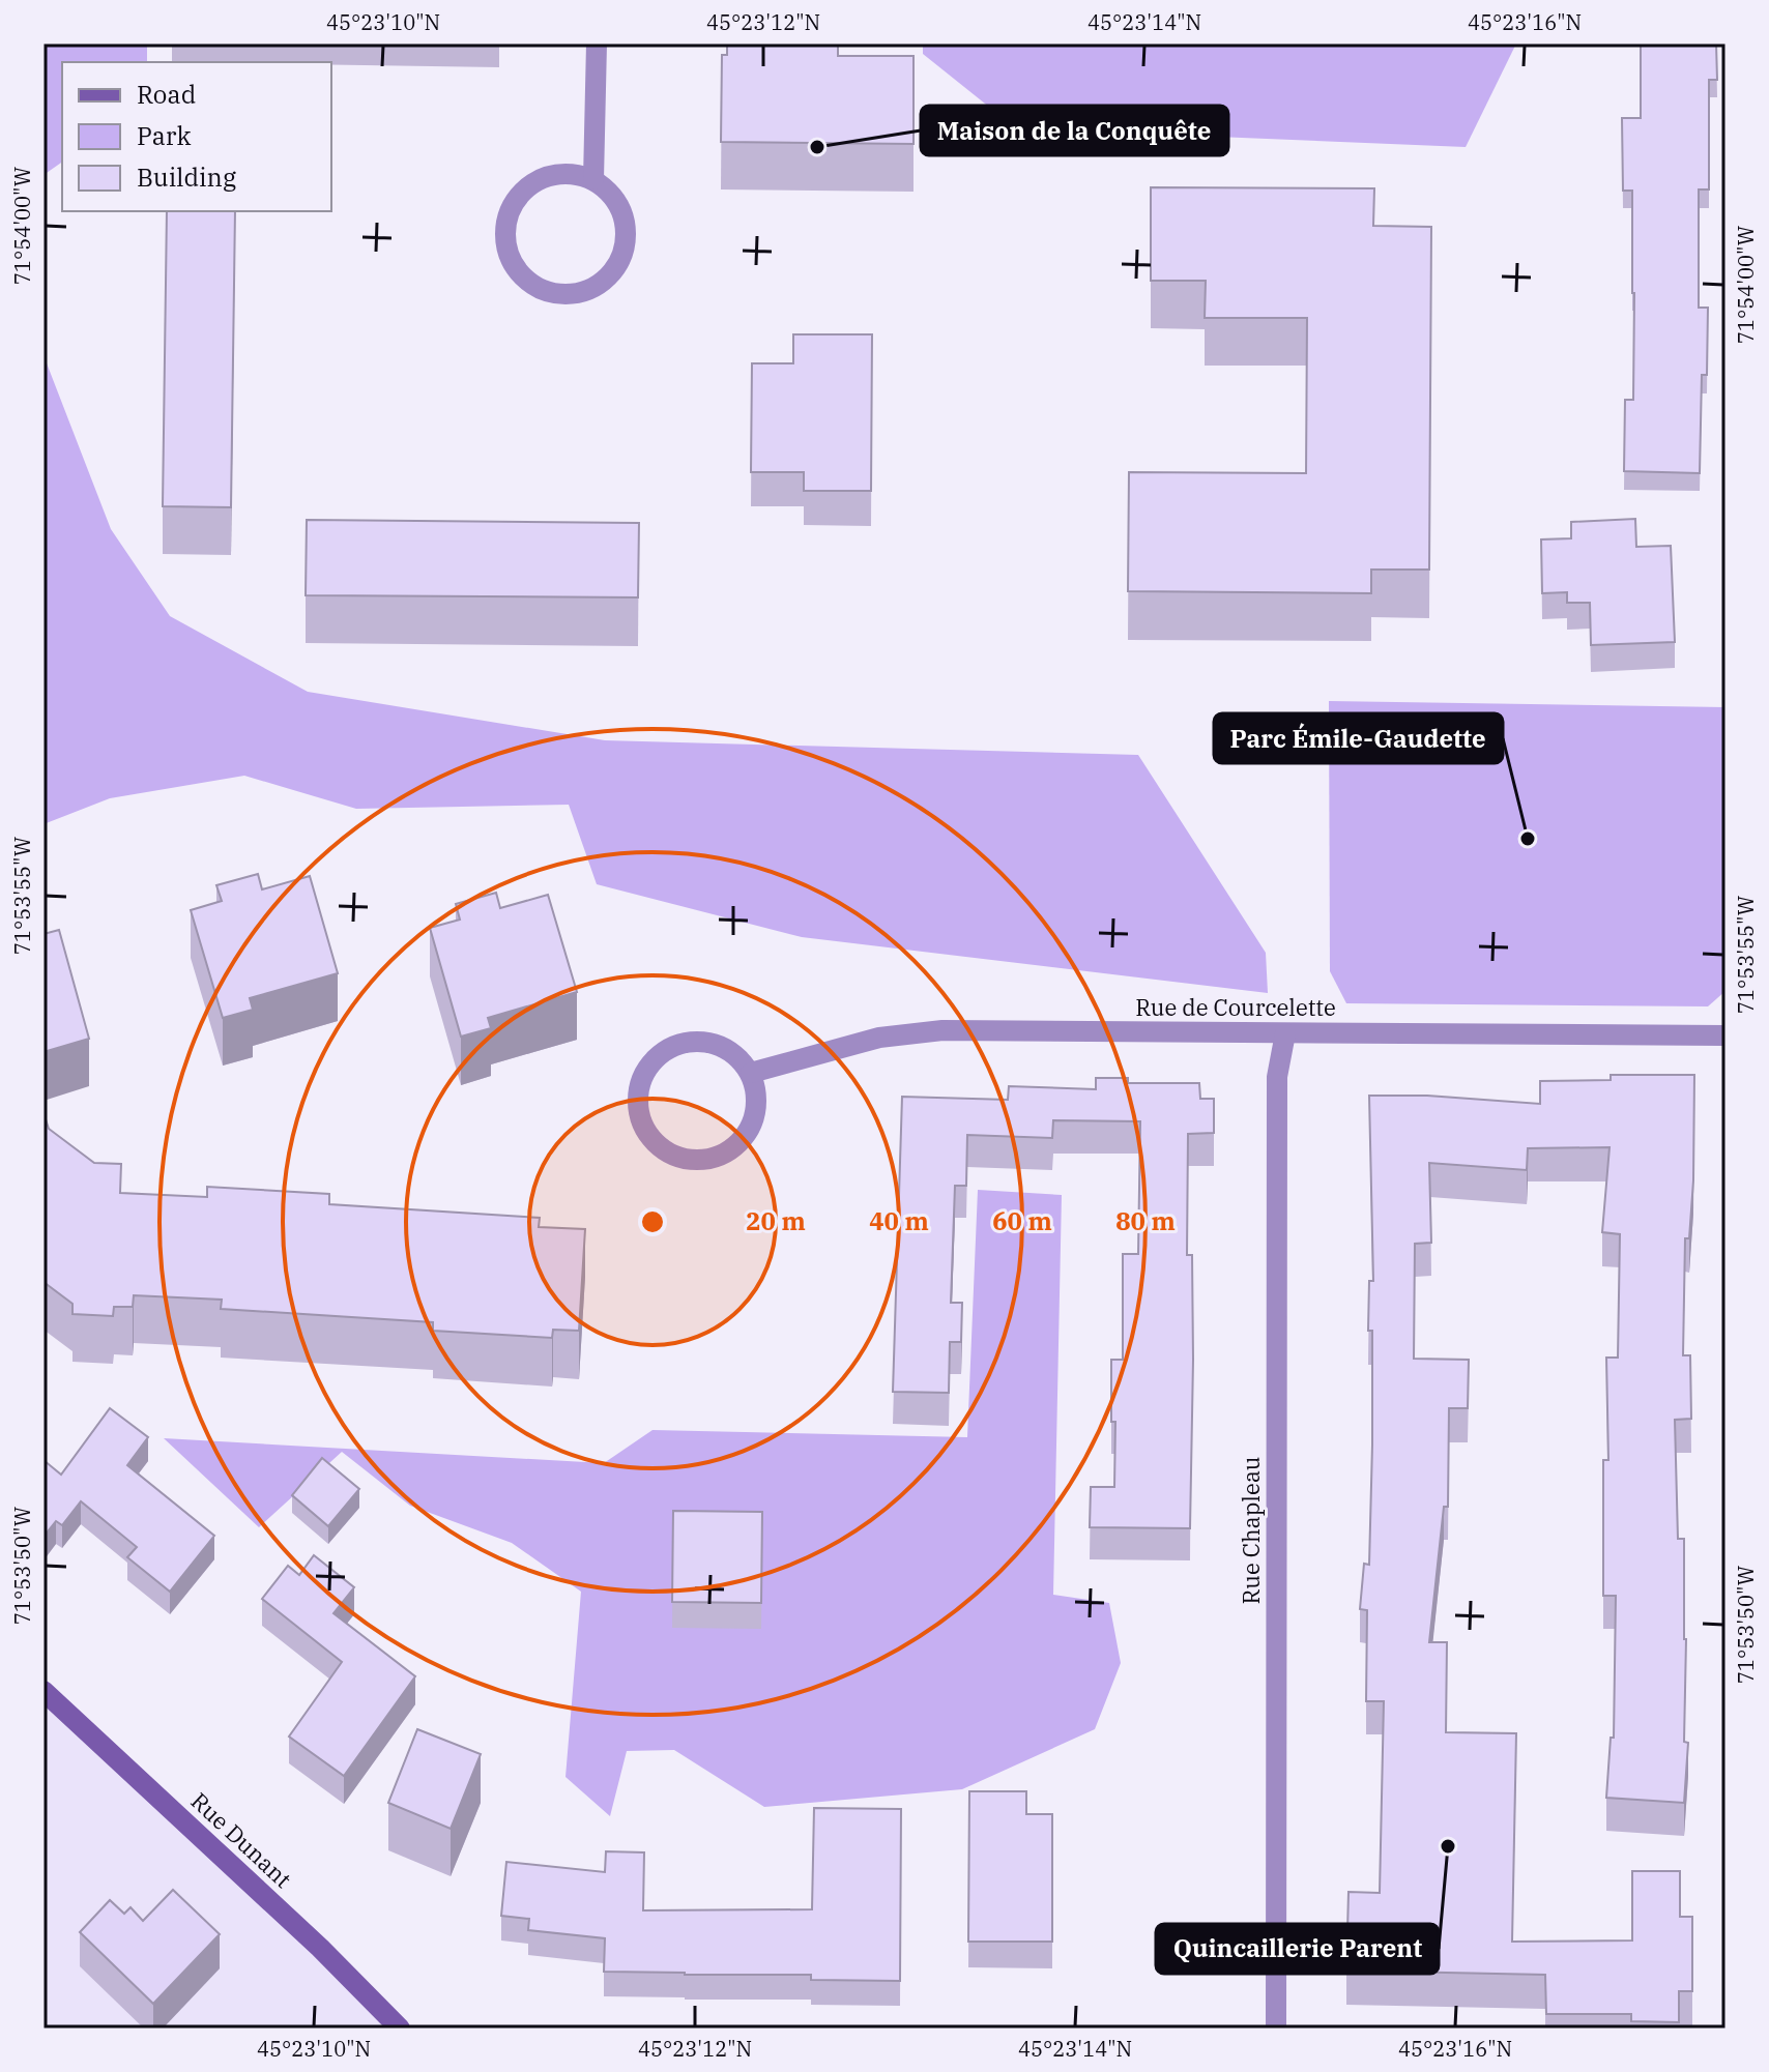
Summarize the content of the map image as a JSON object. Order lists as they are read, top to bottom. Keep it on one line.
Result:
{"streets":{"street":["Rue de Courcelette","Rue Chapleau","Rue Dunant"]},"crossings":[["Rue de Courcelette","Rue Chapleau"]],"places":["Maison de la Conquête","Parc Émile-Gaudette","Quincaillerie Parent"],"legend":["Road","Park","Building"],"coordinates":["45°23'10\"N","45°23'12\"N","45°23'14\"N","45°23'16\"N","71°54'00\"W","71°53'55\"W","71°53'50\"W"],"rings":["20 m","40 m","60 m","80 m"]}
